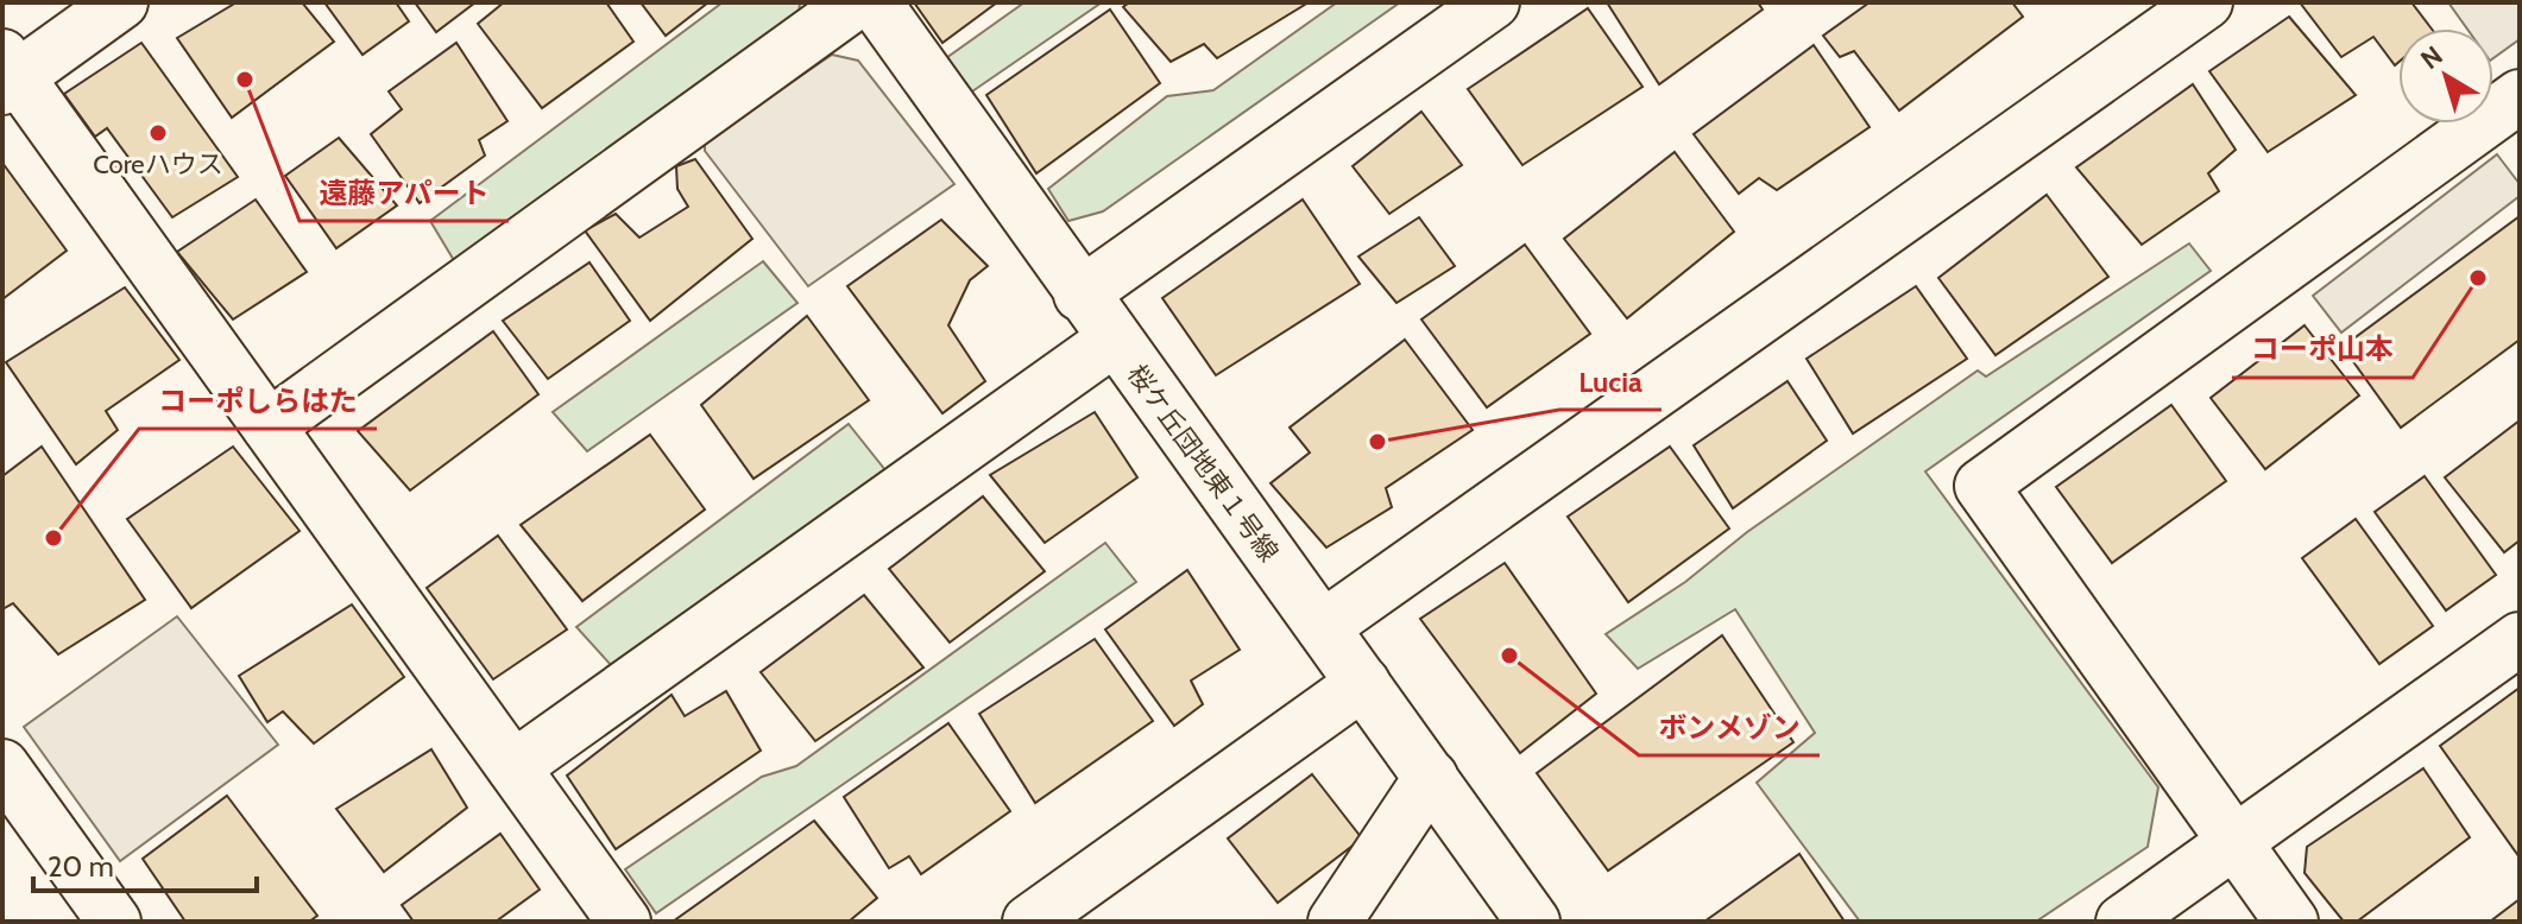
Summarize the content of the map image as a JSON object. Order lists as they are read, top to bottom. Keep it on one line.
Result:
{"streets":{"street":["桜ケ丘団地東１号線"]},"places":["遠藤アパート","Coreハウス","コーポ山本","Lucia","コーポしらはた","ボンメゾン"],"scale_bar":"20 m","north":"top left"}
